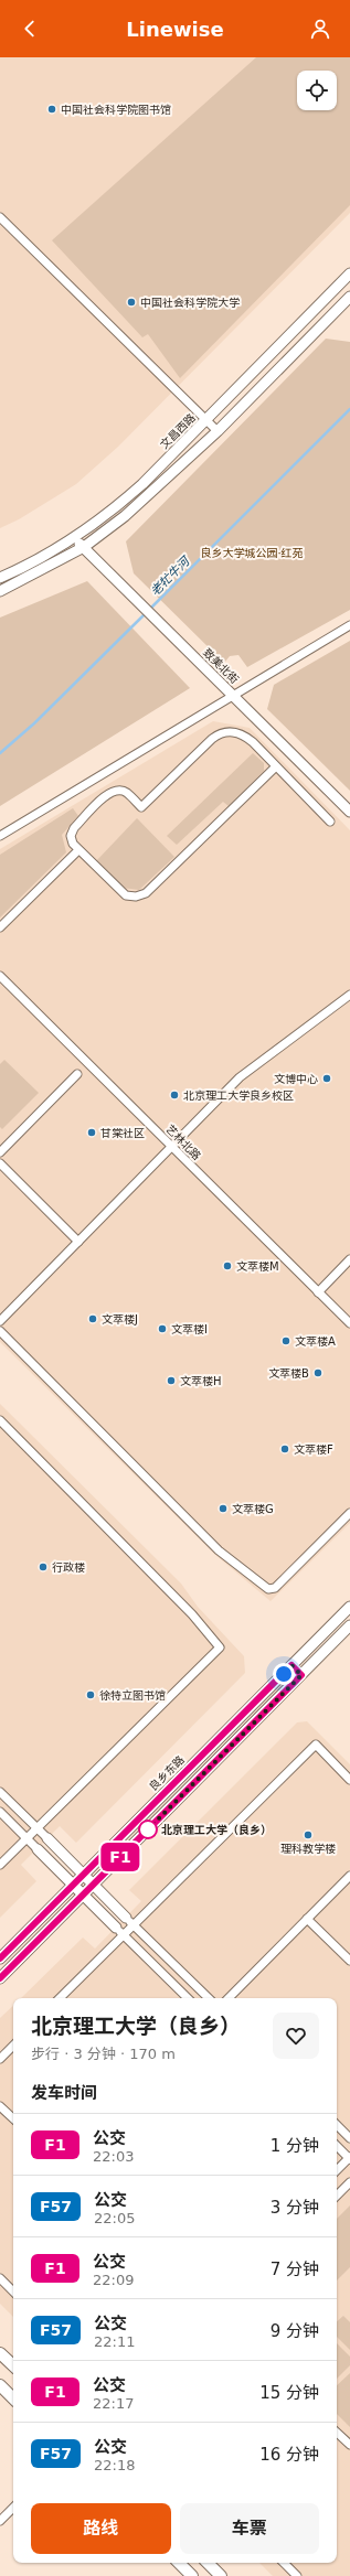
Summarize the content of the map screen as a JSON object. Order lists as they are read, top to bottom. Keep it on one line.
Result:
{"streets":{"main road":["文昌西路","致美北街","良乡东路"],"street":["艺林北路"]},"crossings":[["文昌西路","致美北街"]],"water":["老牤牛河"],"parks":["良乡大学城公园·红苑"],"places":["中国社会科学院图书馆","中国社会科学院大学","文博中心","北京理工大学良乡校区","甘棠社区","文萃楼M","文萃楼J","文萃楼I","文萃楼A","文萃楼B","文萃楼H","文萃楼F","文萃楼G","行政楼","徐特立图书馆","北京理工大学（良乡）","理科教学楼"],"lines":["bus line F1"],"page":{"header":"Linewise","on_map":"F1","heading":[["北京理工大学（良乡）","步行 · 3 分钟 · 170 m"],"发车时间"],"list":[{"mark":"F1","name":"公交","note":"22:03","value":"1 分钟"},{"mark":"F57","name":"公交","note":"22:05","value":"3 分钟"},{"mark":"F1","name":"公交","note":"22:09","value":"7 分钟"},{"mark":"F57","name":"公交","note":"22:11","value":"9 分钟"},{"mark":"F1","name":"公交","note":"22:17","value":"15 分钟"},{"mark":"F57","name":"公交","note":"22:18","value":"16 分钟"}],"buttons":["路线","车票"]}}
